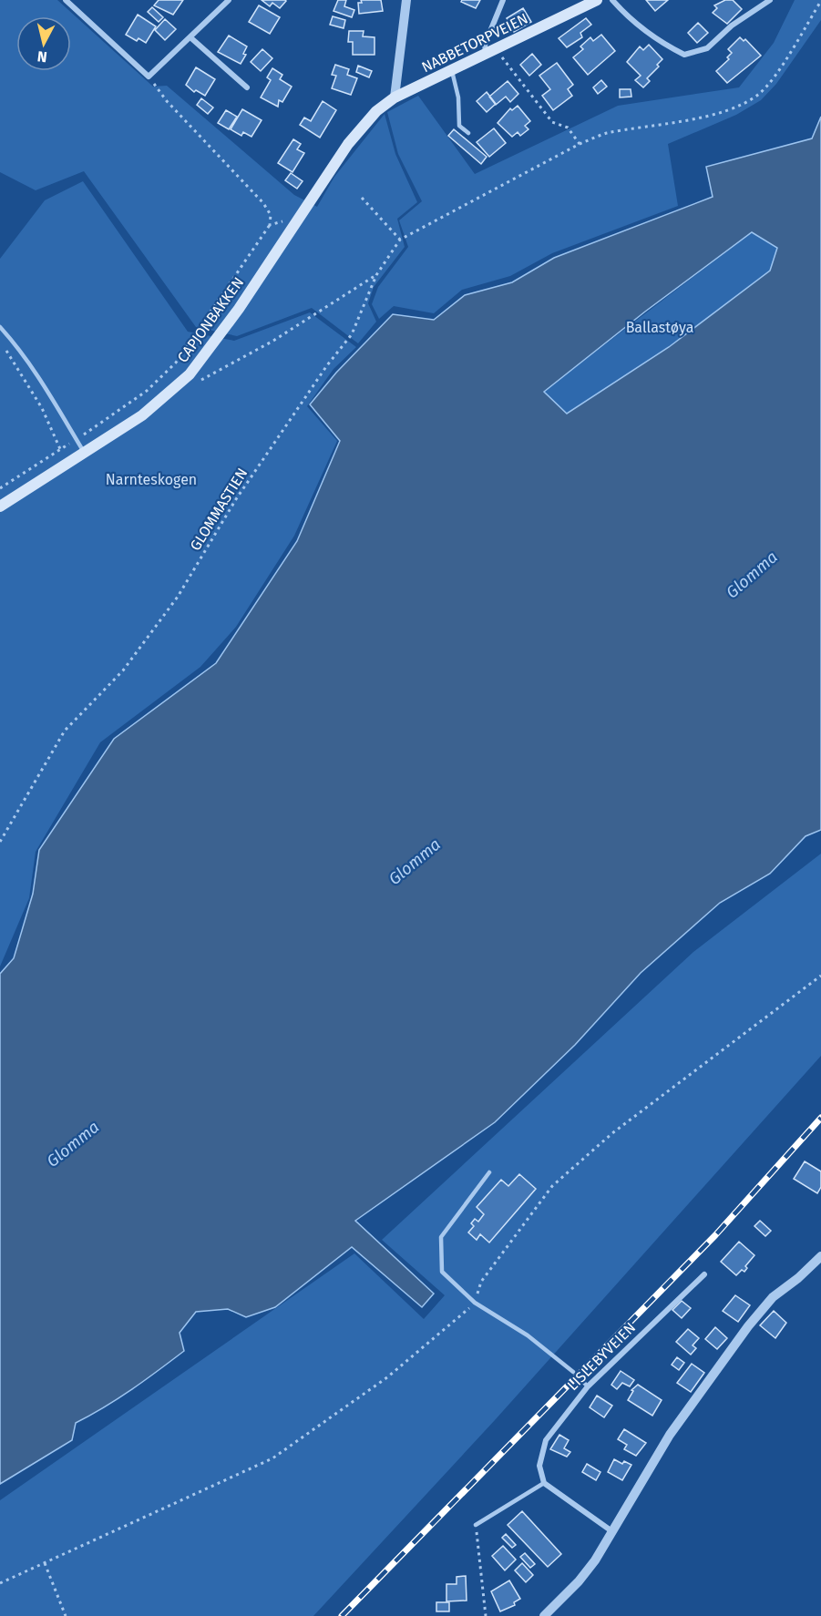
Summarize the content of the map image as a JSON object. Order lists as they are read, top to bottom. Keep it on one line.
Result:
{"streets":{"main road":["NABBETORPVEIEN","CAPJONBAKKEN"],"street":["LISLEBYVEIEN"],"path":["GLOMMASTIEN"]},"crossings":[["NABBETORPVEIEN","CAPJONBAKKEN"]],"water":["Glomma"],"parks":["Ballastøya","Narnteskogen"],"north":"bottom"}
